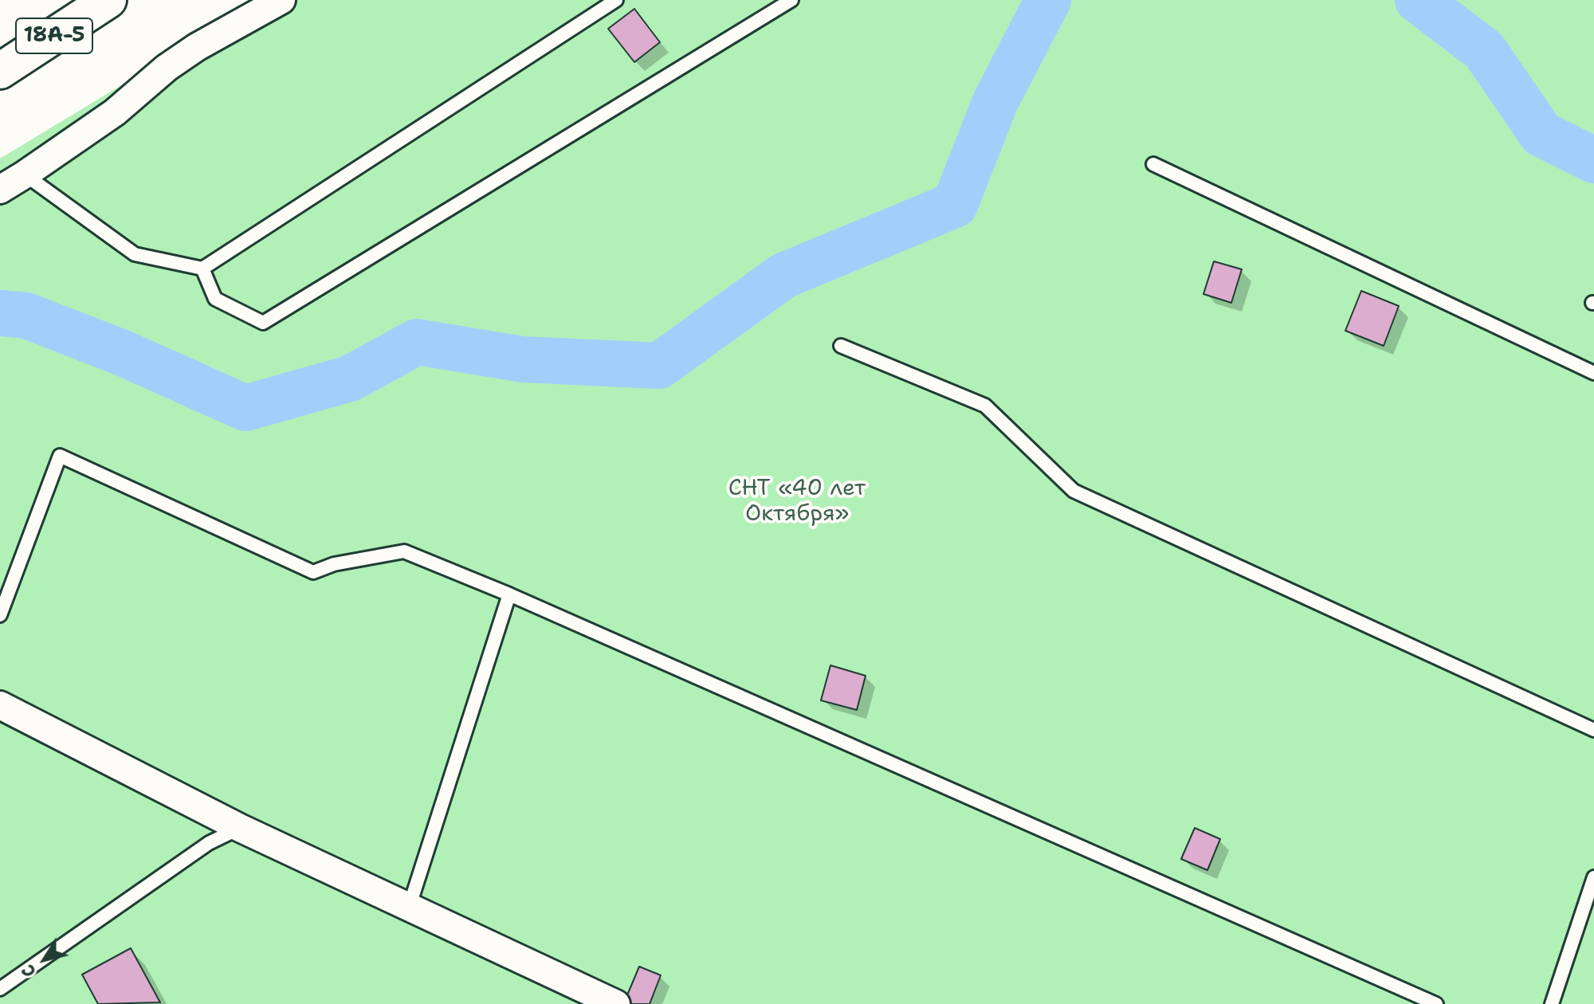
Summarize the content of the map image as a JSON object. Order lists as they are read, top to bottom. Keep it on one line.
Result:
{"streets":{"highway":["18А-5"]},"parks":["СНТ «40 лет Октября»"],"north":"bottom left"}
